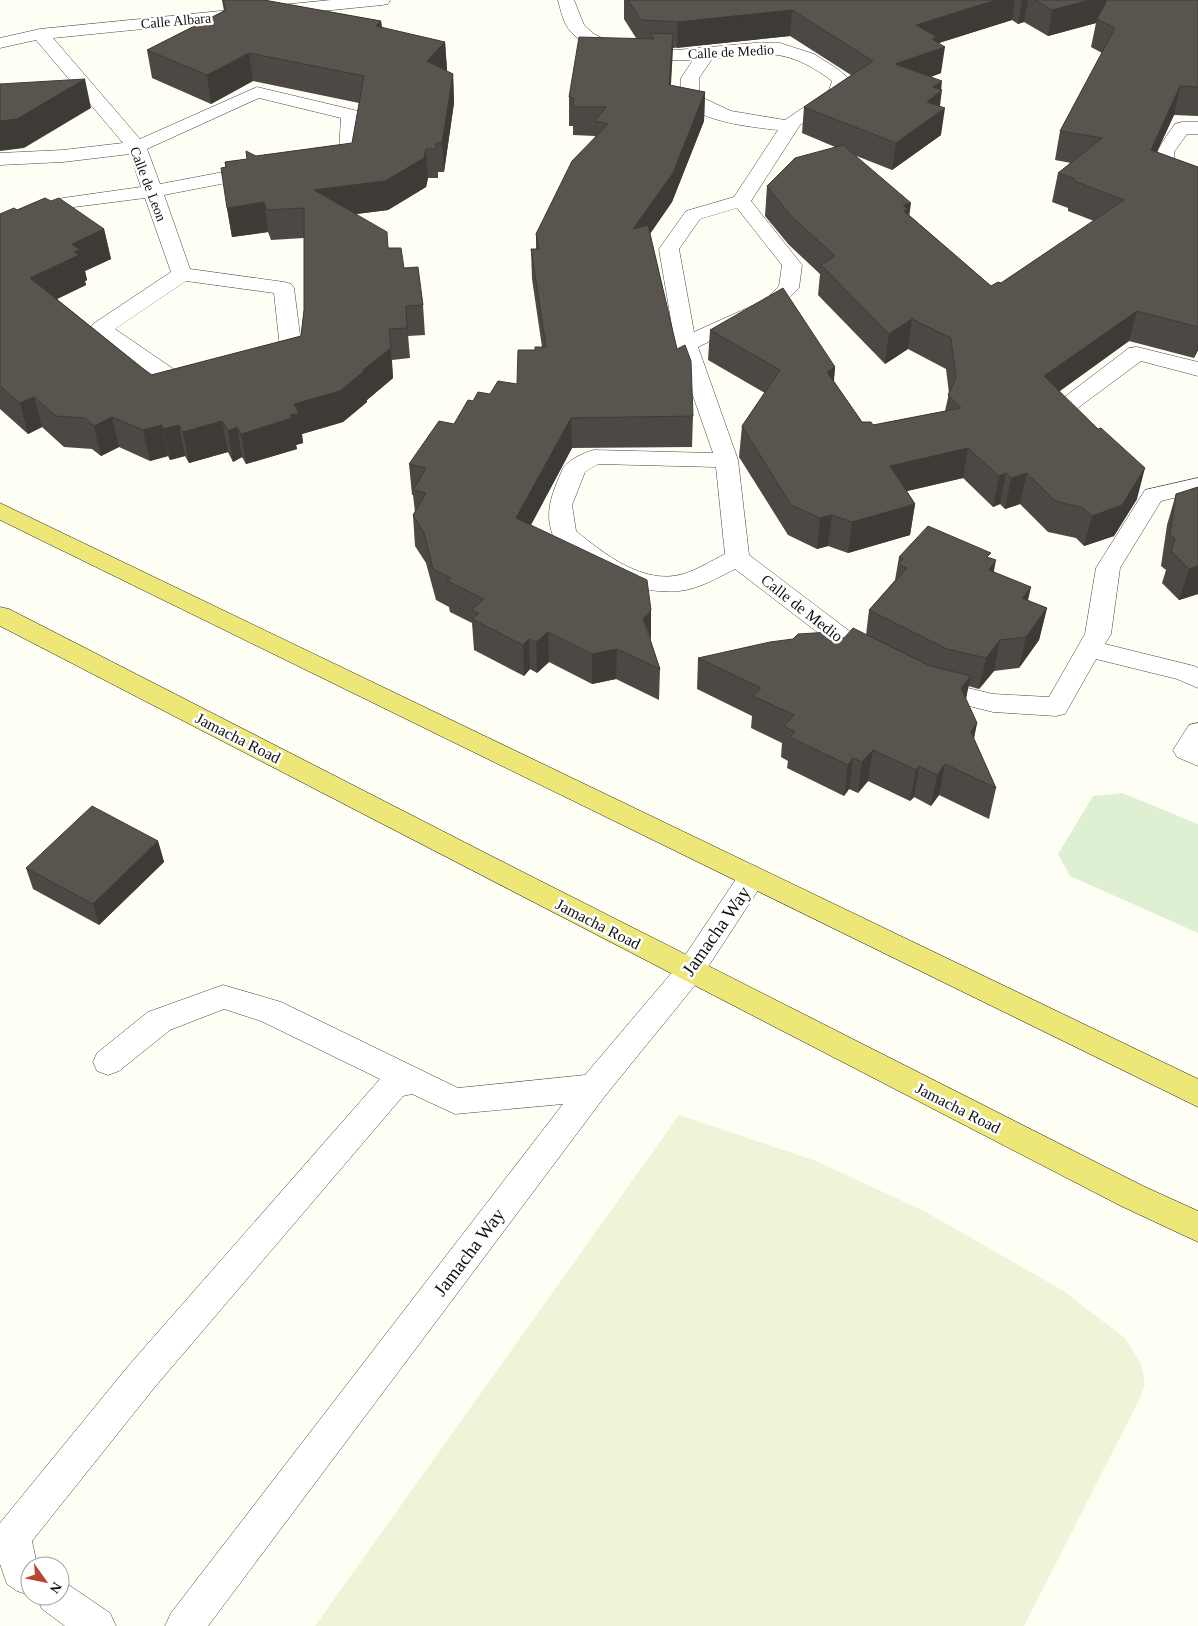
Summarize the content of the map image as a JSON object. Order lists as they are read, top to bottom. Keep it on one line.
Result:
{"streets":{"main road":["Jamacha Road"],"street":["Calle Albara","Calle de Medio","Calle de Leon","Jamacha Way"]},"crossings":[["Calle Albara","Calle de Leon"],["Jamacha Road","Jamacha Way"]],"north":"bottom right"}
